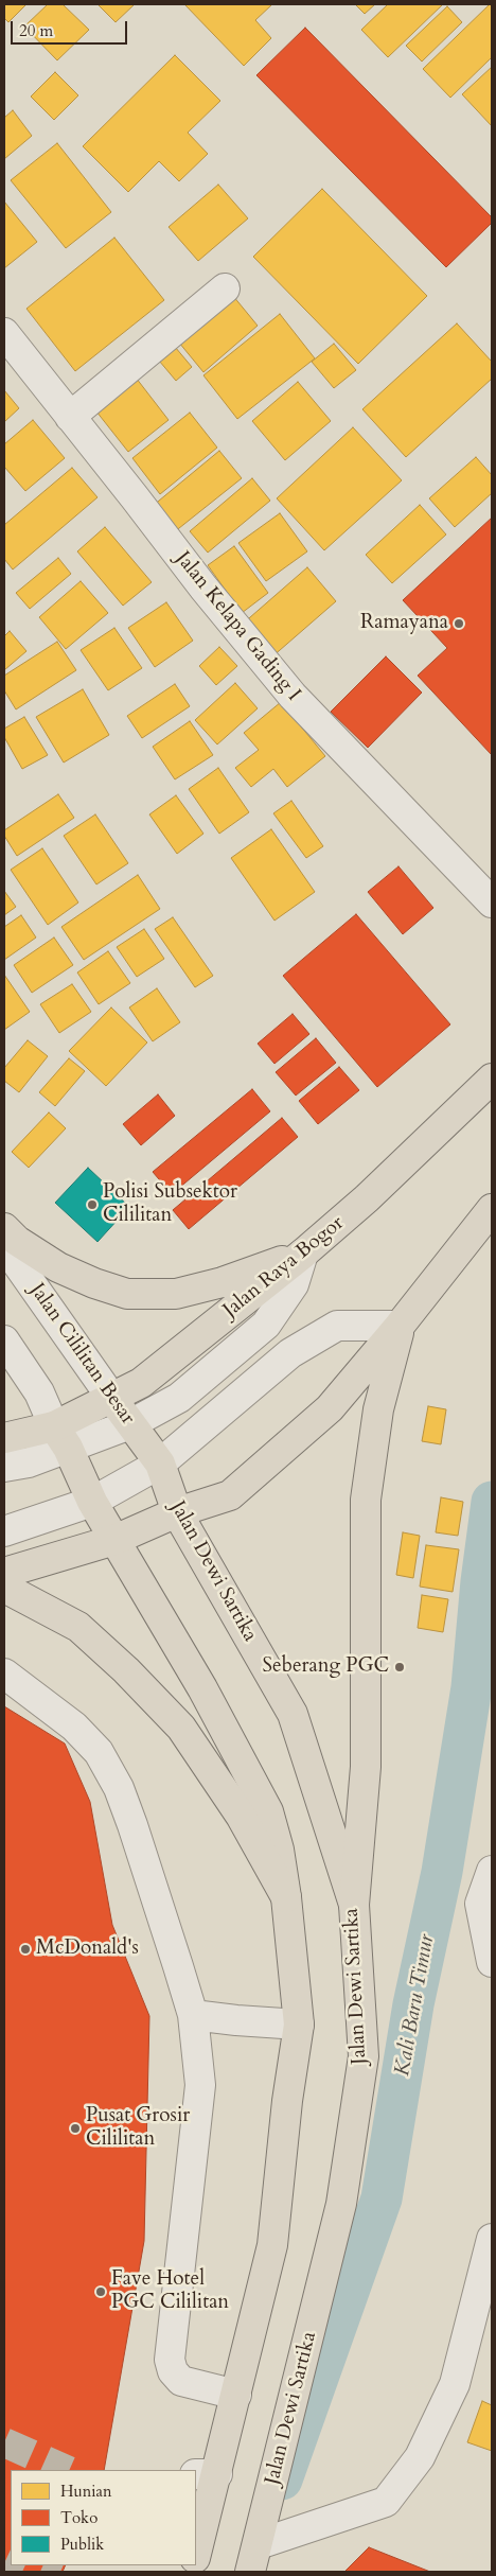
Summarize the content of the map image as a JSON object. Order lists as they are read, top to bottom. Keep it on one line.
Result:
{"streets":{"main road":["Jalan Raya Bogor","Jalan Cililitan Besar","Jalan Dewi Sartika"],"street":["Jalan Kelapa Gading I"]},"crossings":[["Jalan Raya Bogor","Jalan Cililitan Besar"],["Jalan Cililitan Besar","Jalan Dewi Sartika"]],"water":["Kali Baru Timur"],"places":["Ramayana","Polisi Subsektor Cililitan","Seberang PGC","McDonald's","Pusat Grosir Cililitan","Fave Hotel PGC Cililitan"],"legend":["Hunian","Toko","Publik"],"scale_bar":"20 m"}
